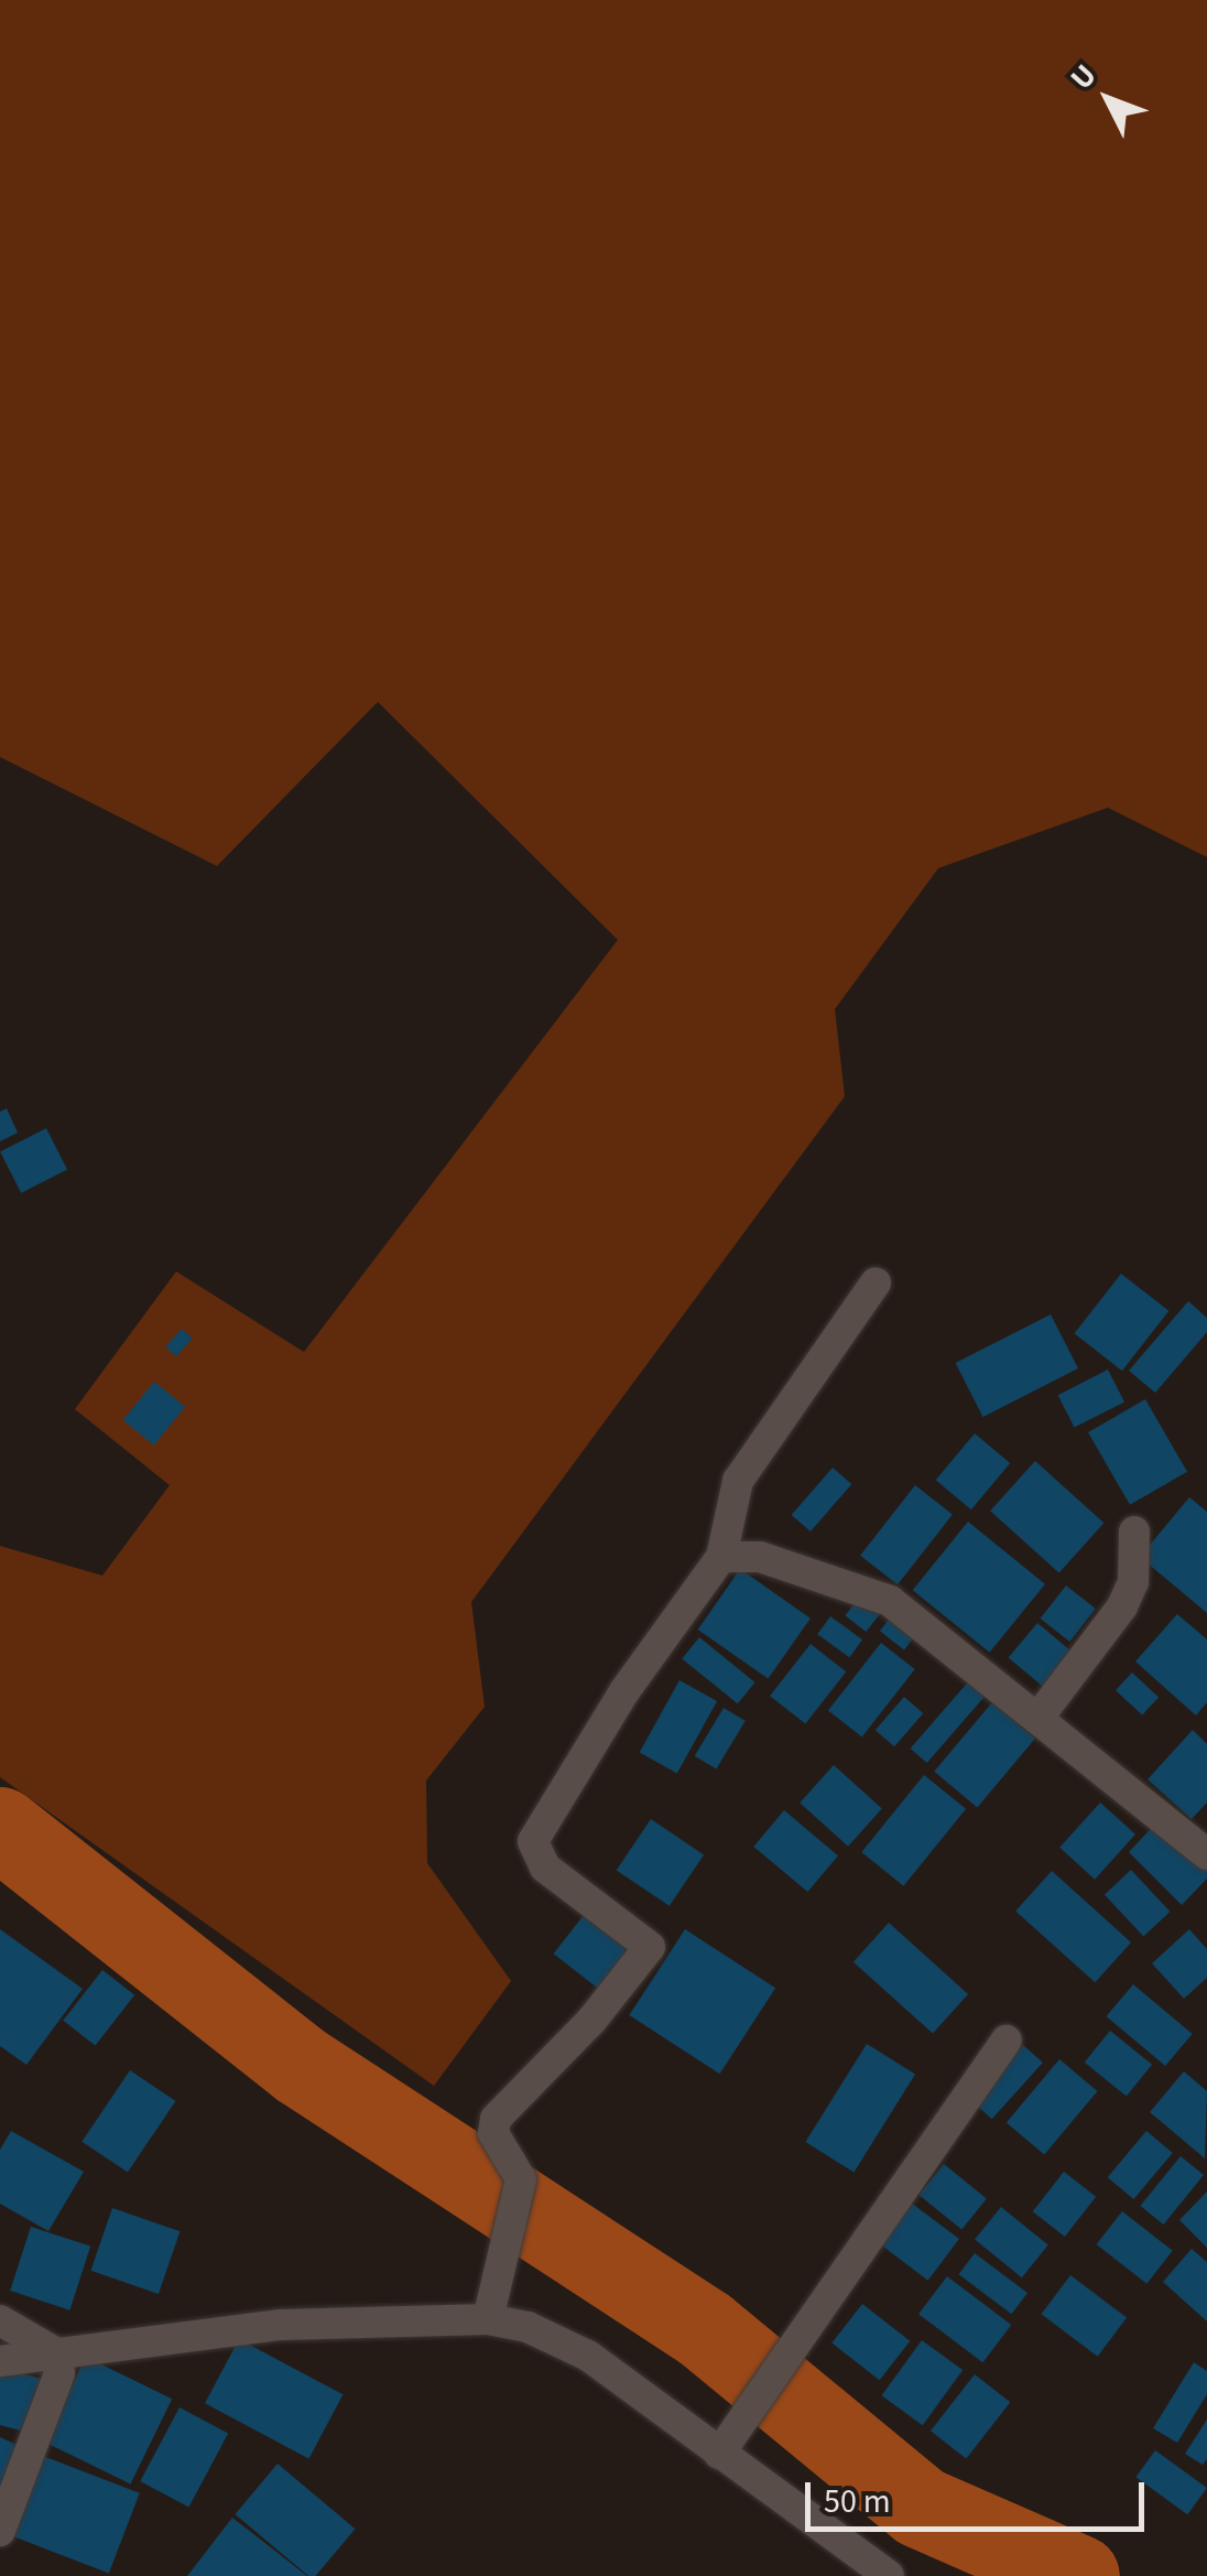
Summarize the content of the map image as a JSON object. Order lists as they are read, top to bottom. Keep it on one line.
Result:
{"scale_bar":"50 m","north":"top left"}
